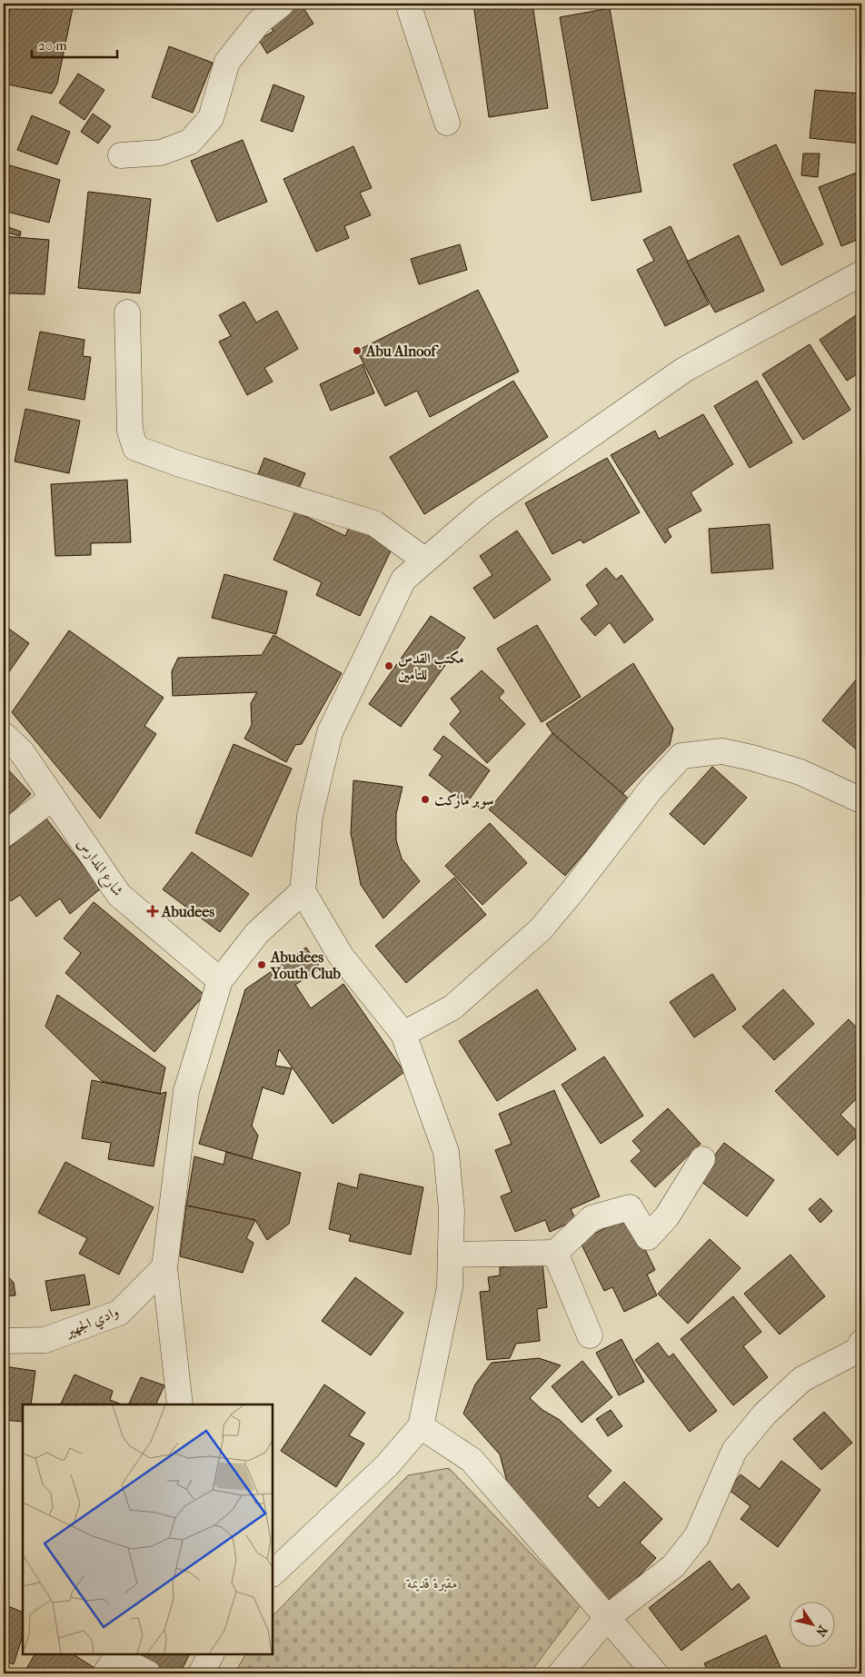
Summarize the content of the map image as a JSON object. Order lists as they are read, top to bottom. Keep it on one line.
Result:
{"streets":{"street":["شارع المدارس","وادي الجهير"]},"parks":["مقبرة قديمة"],"places":{"other":["Abu Alnoof","مكتب القدس للتامين","سوبر ماركت","Abudees Youth Club"],"health":["Abudees"]},"scale_bar":"20 m","north":"bottom right"}
